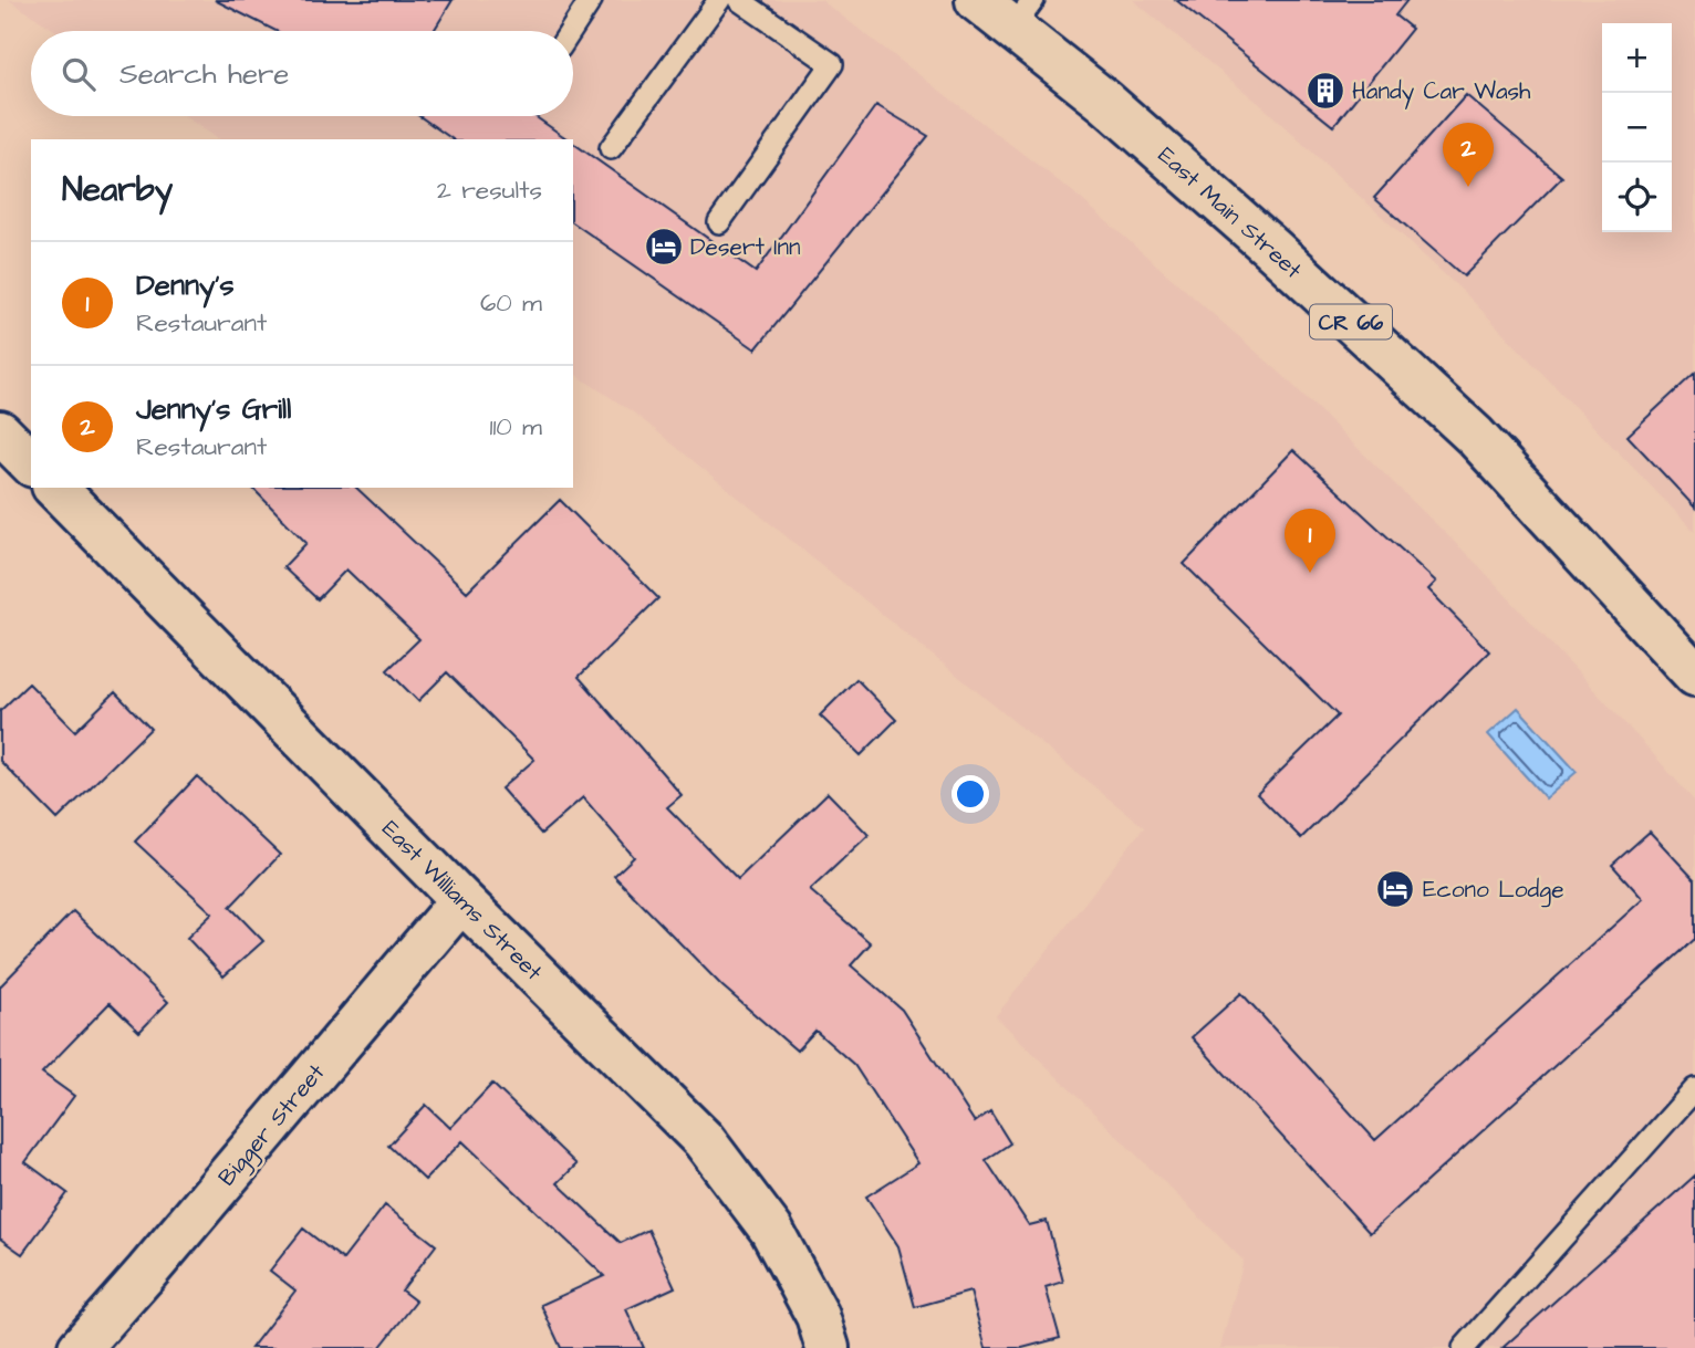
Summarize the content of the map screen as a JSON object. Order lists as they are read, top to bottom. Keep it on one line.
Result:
{"streets":{"street":["East Main Street","CR 66","East Williams Street","Bigger Street"]},"crossings":[["East Williams Street","Bigger Street"]],"places":{"building":["Handy Car Wash"],"hotel":["Desert Inn","Econo Lodge"]},"page":{"map_buttons":["+","−"],"search":"Search here","pins":["2","1"],"heading":["Nearby","2 results"],"list":[{"mark":"1","name":"Denny's","note":"Restaurant","value":"60 m"},{"mark":"2","name":"Jenny's Grill","note":"Restaurant","value":"110 m"}]}}
